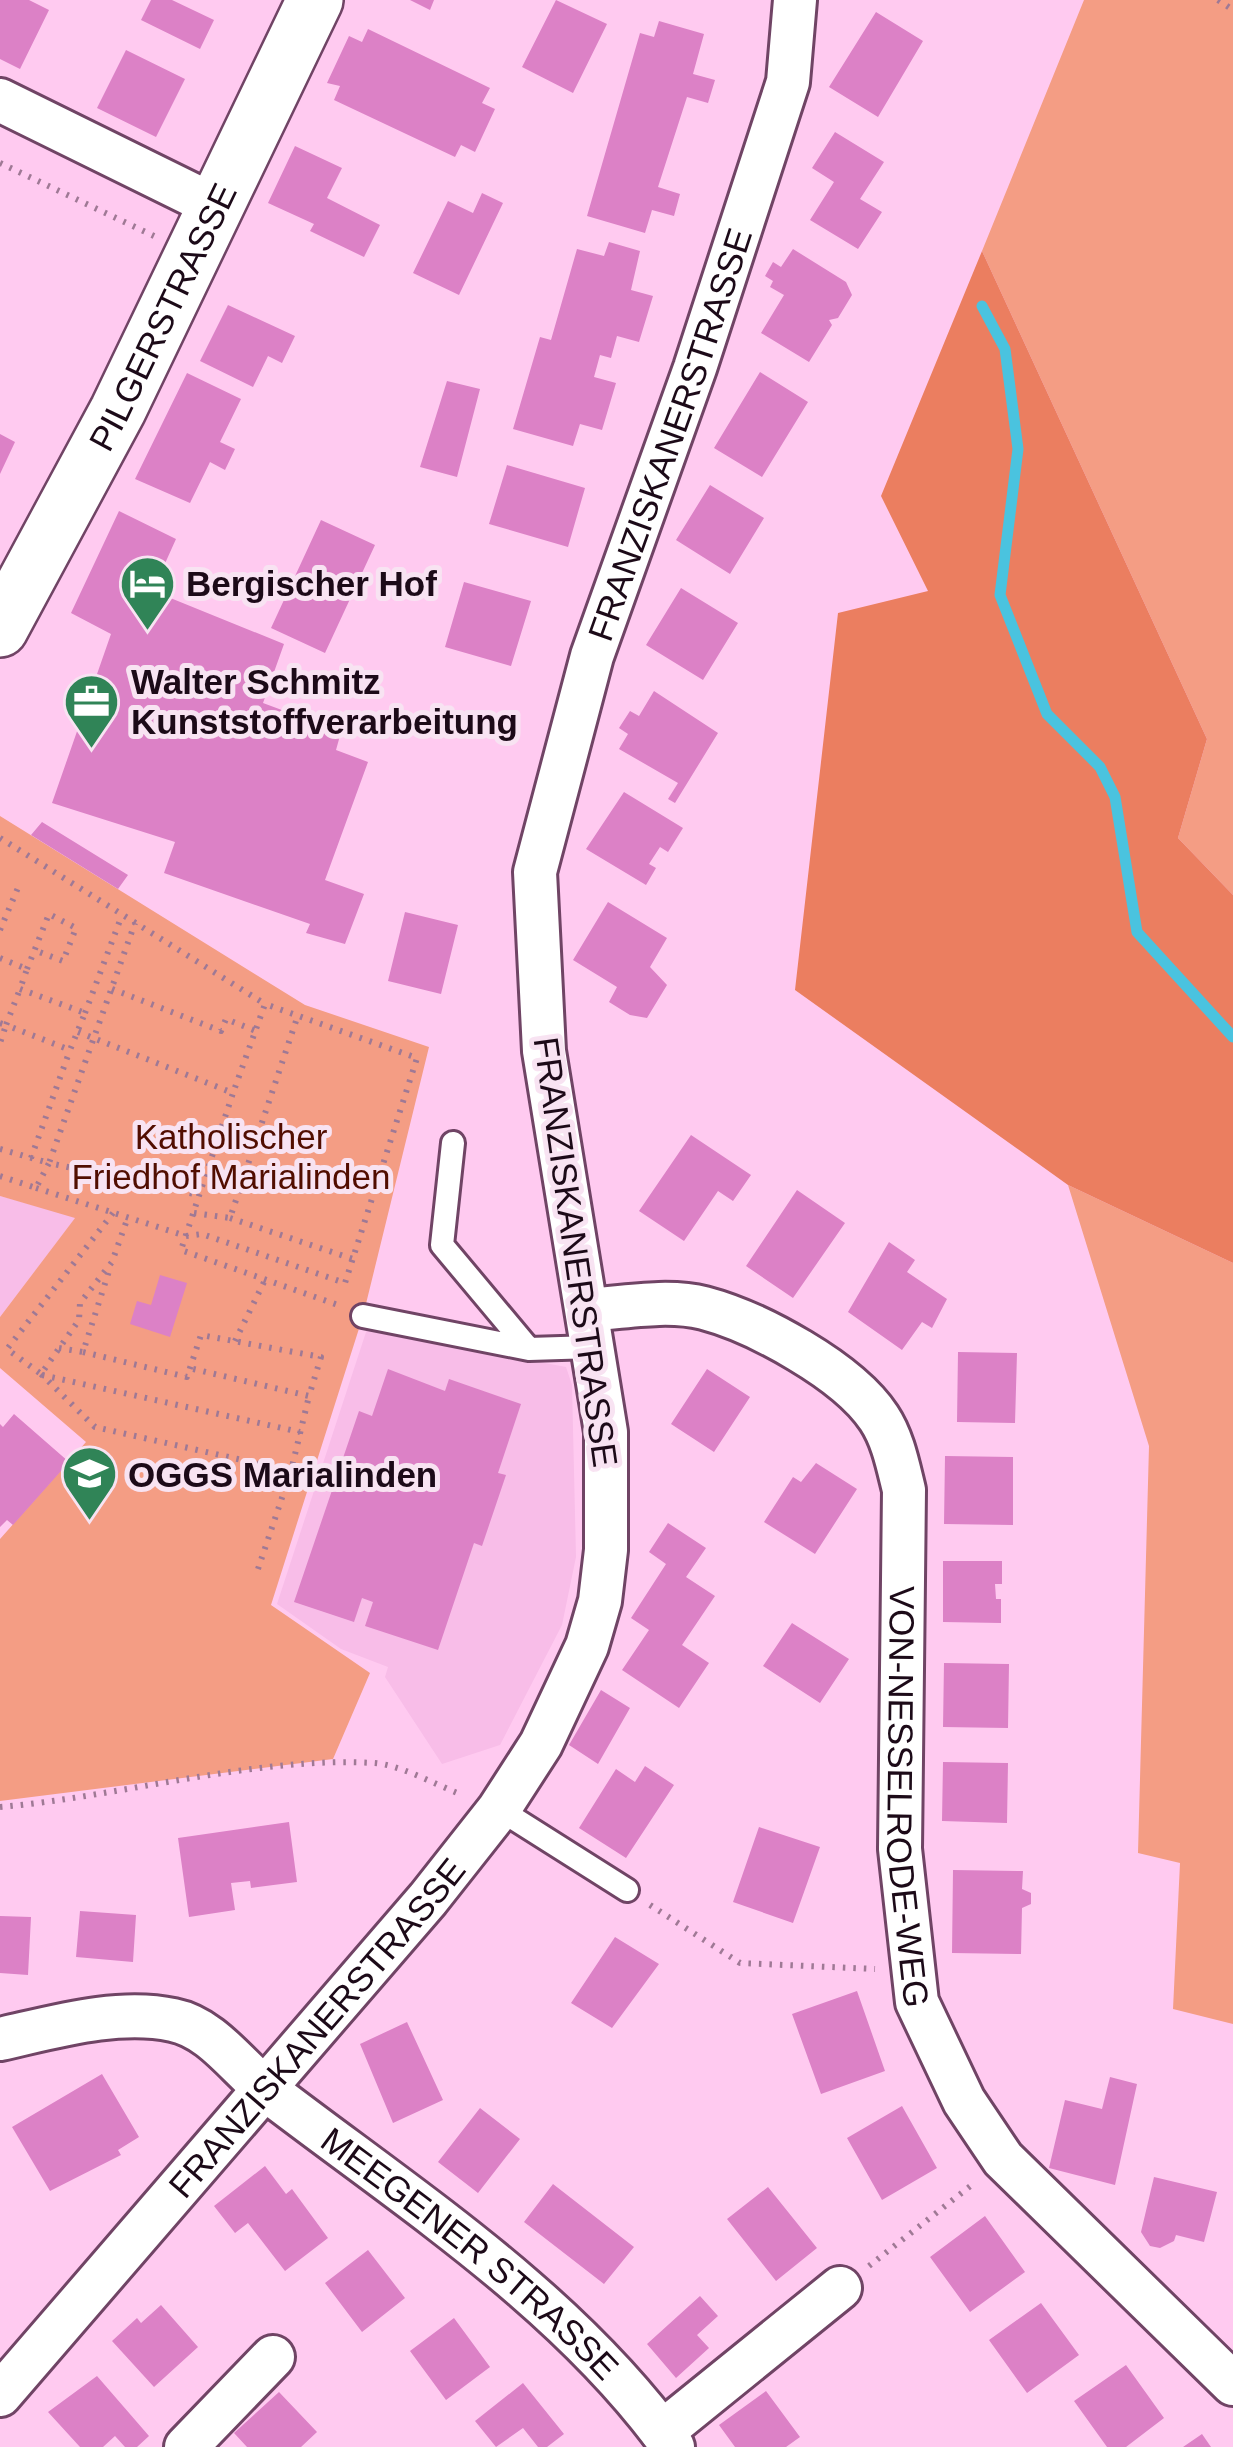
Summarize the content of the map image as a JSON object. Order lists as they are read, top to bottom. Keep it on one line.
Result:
{"streets":{"main road":["PILGERSTRASSE"],"street":["FRANZISKANERSTRASSE","VON-NESSELRODE-WEG","MEEGENER STRASSE"]},"crossings":[["FRANZISKANERSTRASSE","VON-NESSELRODE-WEG"],["FRANZISKANERSTRASSE","MEEGENER STRASSE"]],"parks":["Katholischer Friedhof Marialinden"],"places":{"hotel":["Bergischer Hof"],"office":["Walter Schmitz Kunststoffverarbeitung"],"school or university":["OGGS Marialinden"]}}
